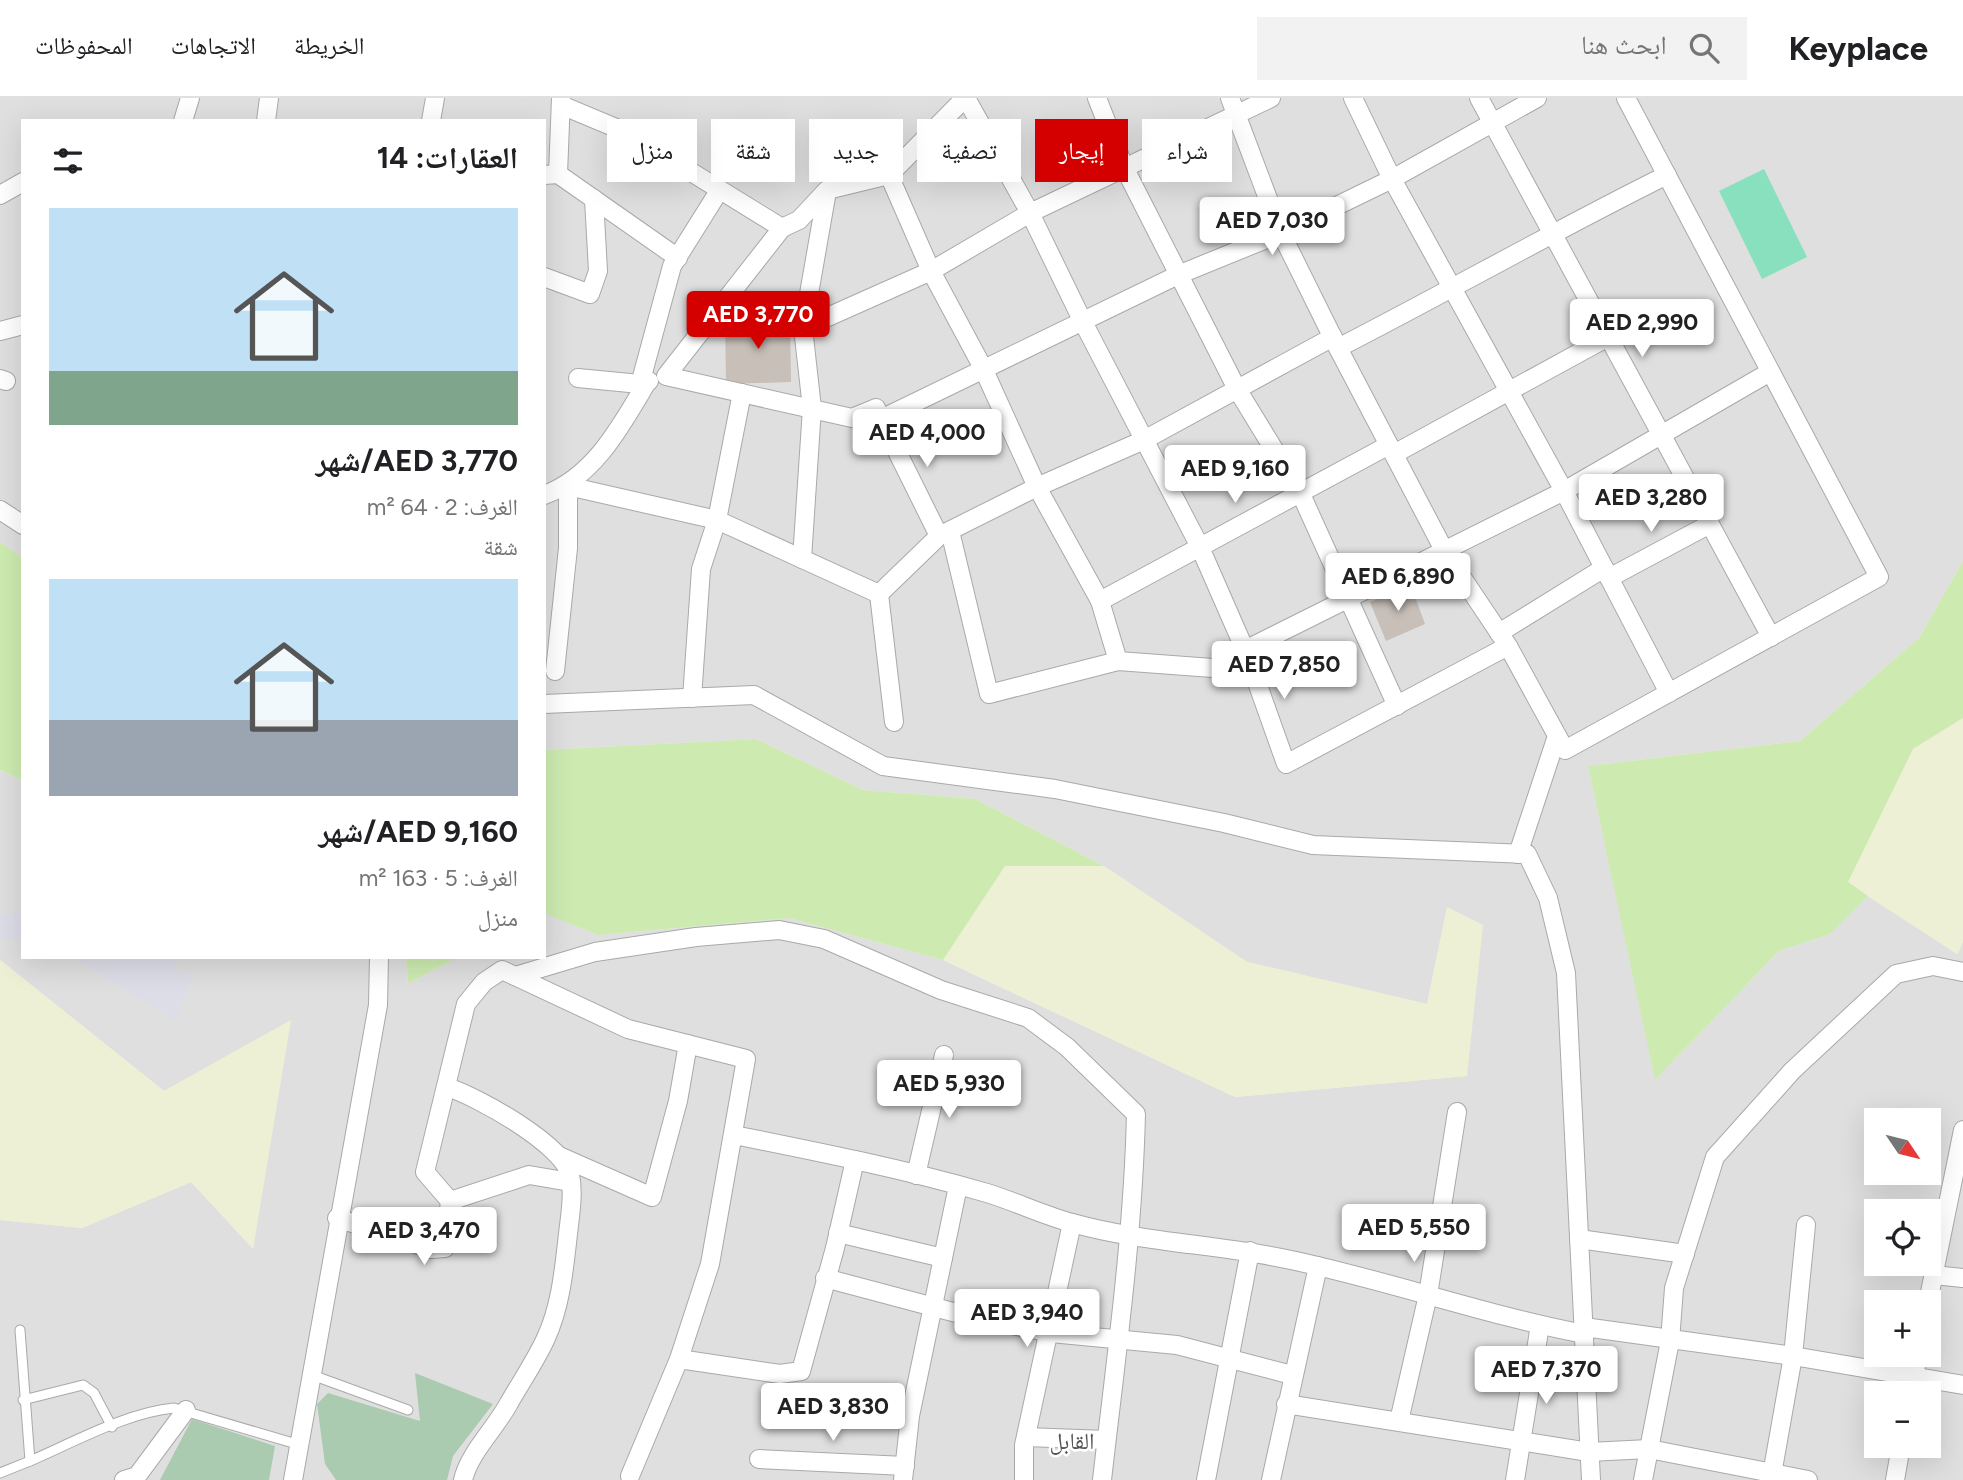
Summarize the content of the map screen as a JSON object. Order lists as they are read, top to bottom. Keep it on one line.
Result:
{"districts":["القابل"],"north":"bottom right","page":{"header":"Keyplace","search":"ابحث هنا","nav":["الخريطة","الاتجاهات","المحفوظات"],"chip":["شراء","إيجار","تصفية","جديد","شقة","منزل"],"heading":"العقارات: 14","price":["AED 7,030","AED 3,770","AED 2,990","AED 4,000","AED 9,160","AED 3,280","AED 6,890","AED 7,850","AED 5,930","AED 5,550","AED 3,470","AED 3,940","AED 7,370","AED 3,830"],"list":[{"name":"AED 3,770/شهر","note":"الغرف: 2 · 64 m² · شقة"},{"name":"AED 9,160/شهر","note":"الغرف: 5 · 163 m² · منزل"}],"map_buttons":["+","−"]}}
